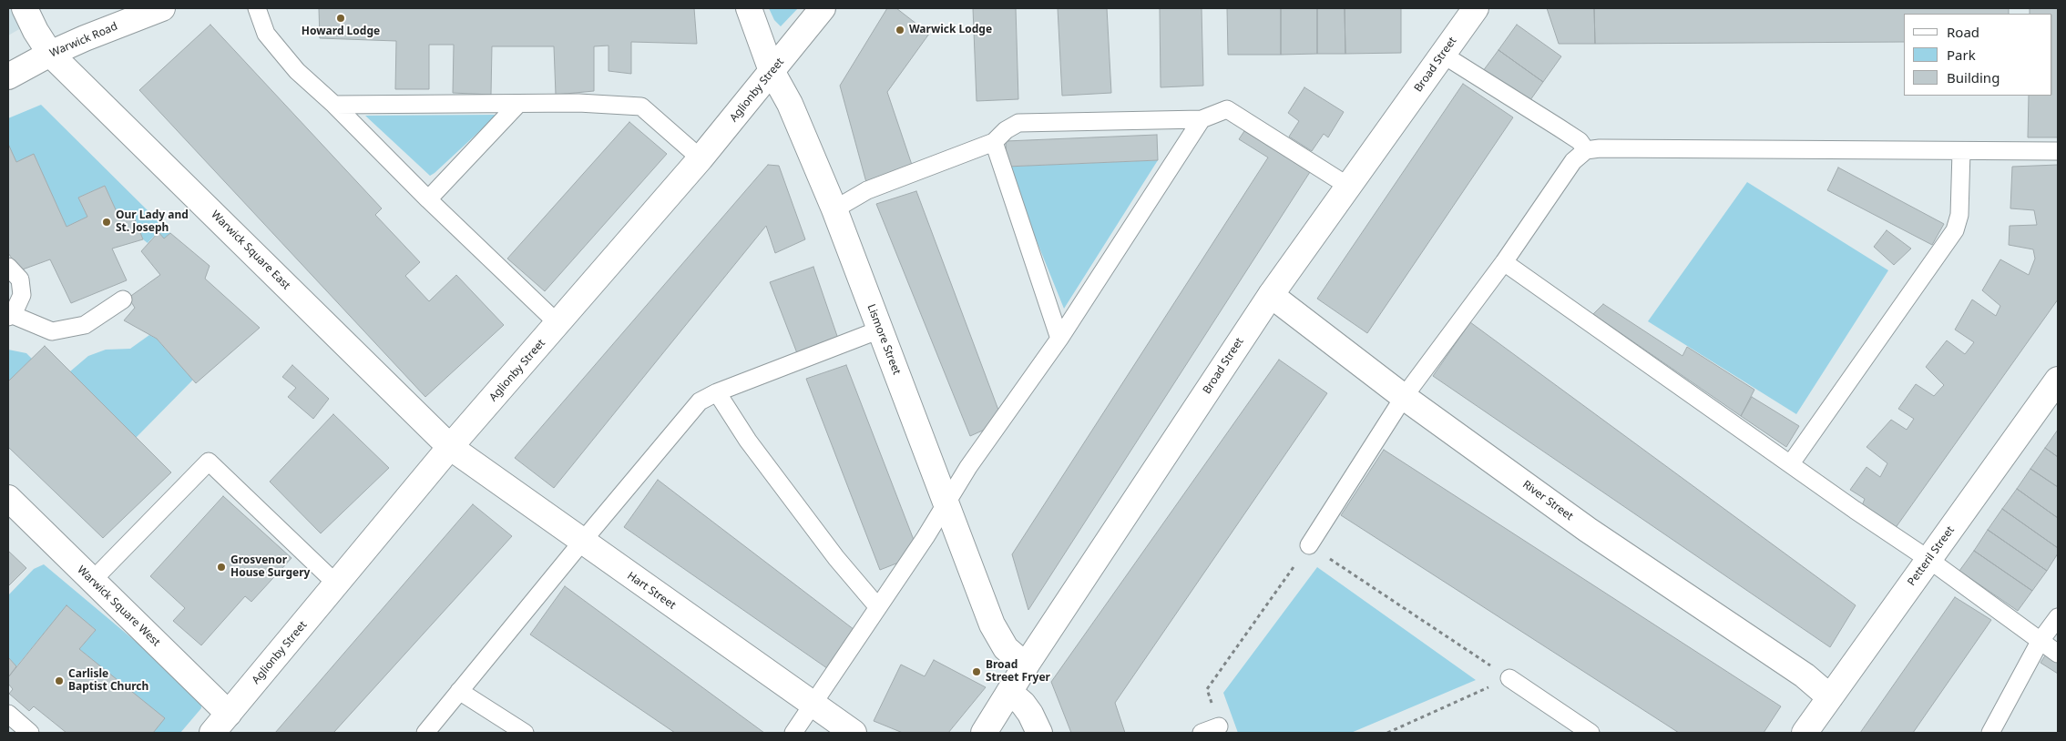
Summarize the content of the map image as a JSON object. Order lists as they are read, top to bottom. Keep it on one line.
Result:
{"streets":{"street":["Warwick Road","Broad Street","Aglionby Street","Warwick Square East","Lismore Street","River Street","Petteril Street","Hart Street","Warwick Square West"]},"crossings":[["Warwick Road","Warwick Square East"],["Broad Street","Lismore Street"],["Broad Street","River Street"],["Aglionby Street","Warwick Square East"],["Aglionby Street","Lismore Street"],["Aglionby Street","Hart Street"],["Aglionby Street","Warwick Square West"],["Warwick Square East","Hart Street"],["River Street","Petteril Street"]],"places":["Howard Lodge","Warwick Lodge","Our Lady and St. Joseph","Grosvenor House Surgery","Broad Street Fryer","Carlisle Baptist Church"],"legend":["Road","Park","Building"]}
